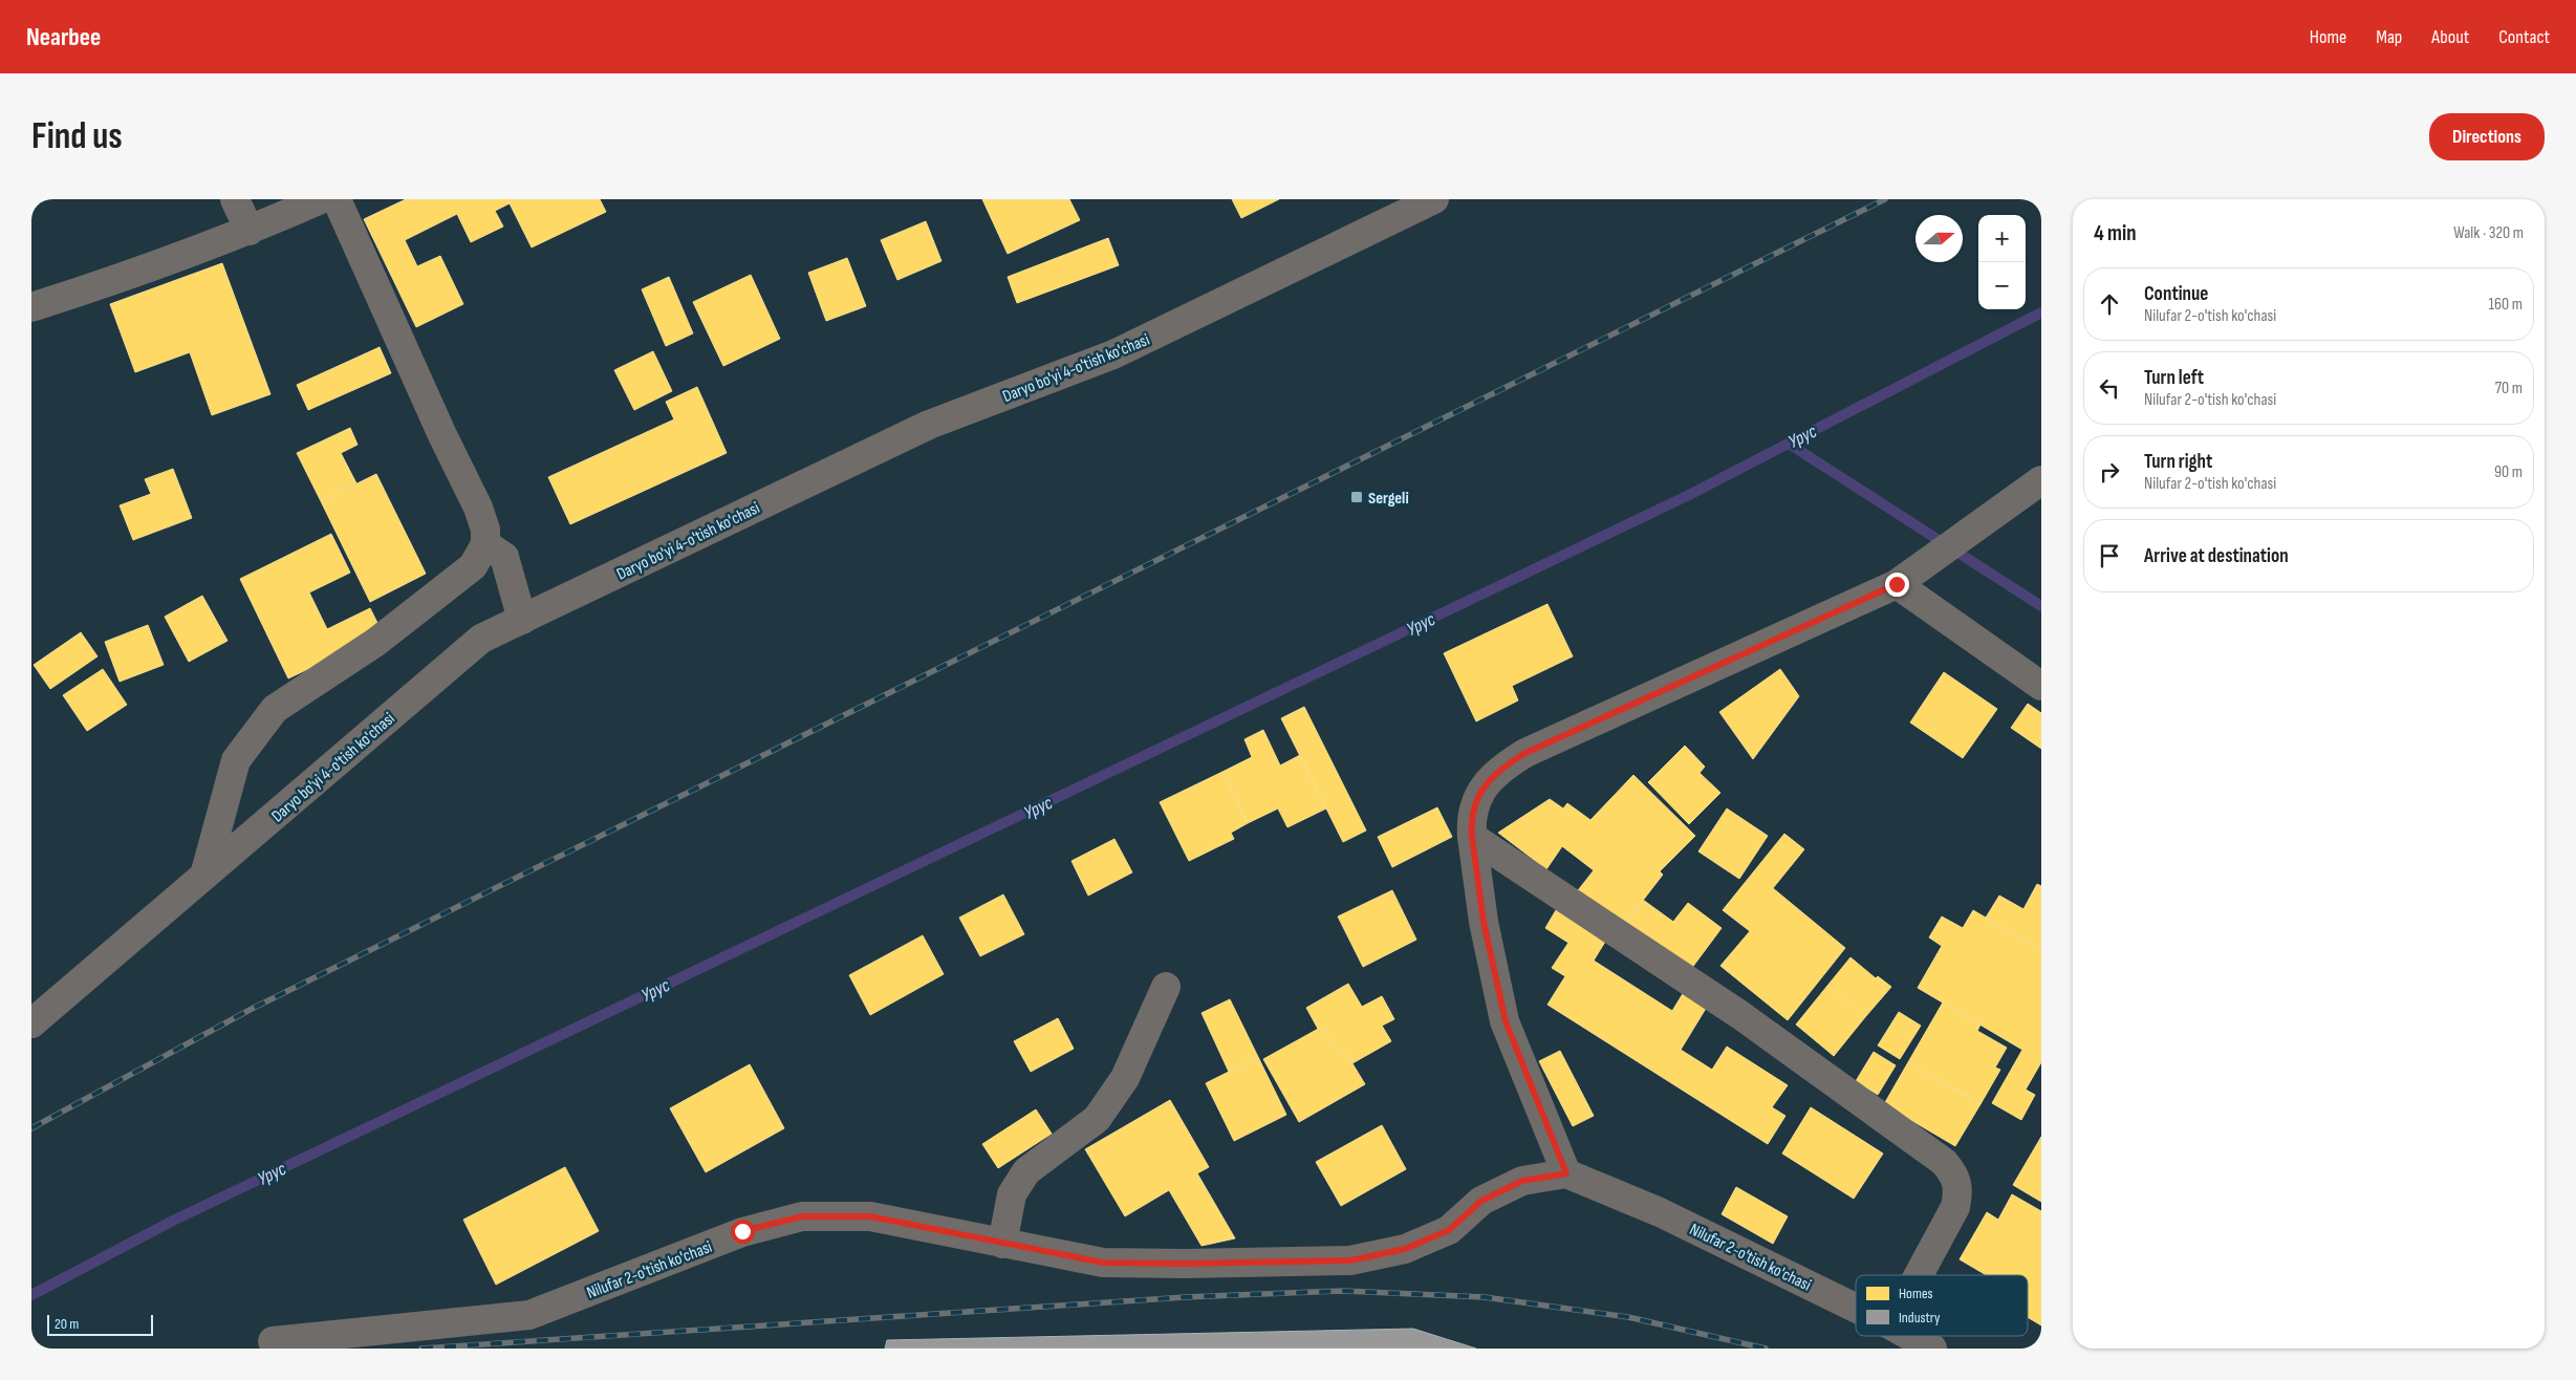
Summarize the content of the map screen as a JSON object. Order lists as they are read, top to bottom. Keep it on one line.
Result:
{"streets":{"street":["Daryo bo'yi 4-o'tish ko'chasi","Nilufar 2-o'tish ko'chasi"]},"water":["Урус"],"places":{"transit":["Sergeli"]},"legend":["Homes","Industry"],"scale_bar":"20 m","north":"right","page":{"header":"Nearbee","nav":["Home","Map","About","Contact"],"buttons":"Directions","title":"Find us","heading":["4 min","Walk · 320 m"],"map_buttons":["+","−"],"list":[["Continue","Nilufar 2-o'tish ko'chasi","160 m"],["Turn left","Nilufar 2-o'tish ko'chasi","70 m"],["Turn right","Nilufar 2-o'tish ko'chasi","90 m"],"Arrive at destination"],"scale":"20 m"}}
